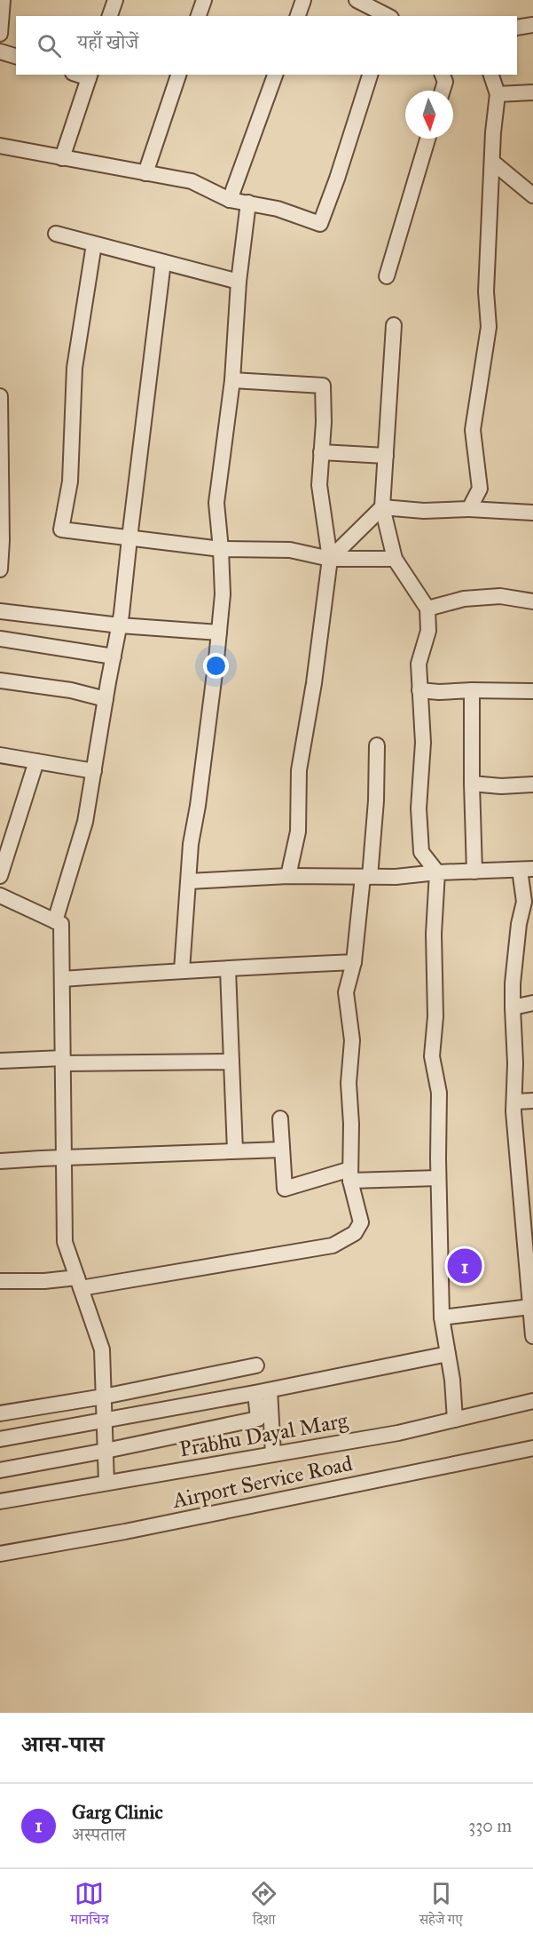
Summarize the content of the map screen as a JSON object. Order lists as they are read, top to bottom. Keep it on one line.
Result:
{"streets":{"street":["Prabhu Dayal Marg","Airport Service Road"]},"north":"bottom","page":{"search":"यहाँ खोजें","pins":"1","heading":"आस-पास","list":[{"mark":"1","name":"Garg Clinic","note":"अस्पताल","value":"330 m"}],"nav":["मानचित्र","दिशा","सहेजे गए"]}}
